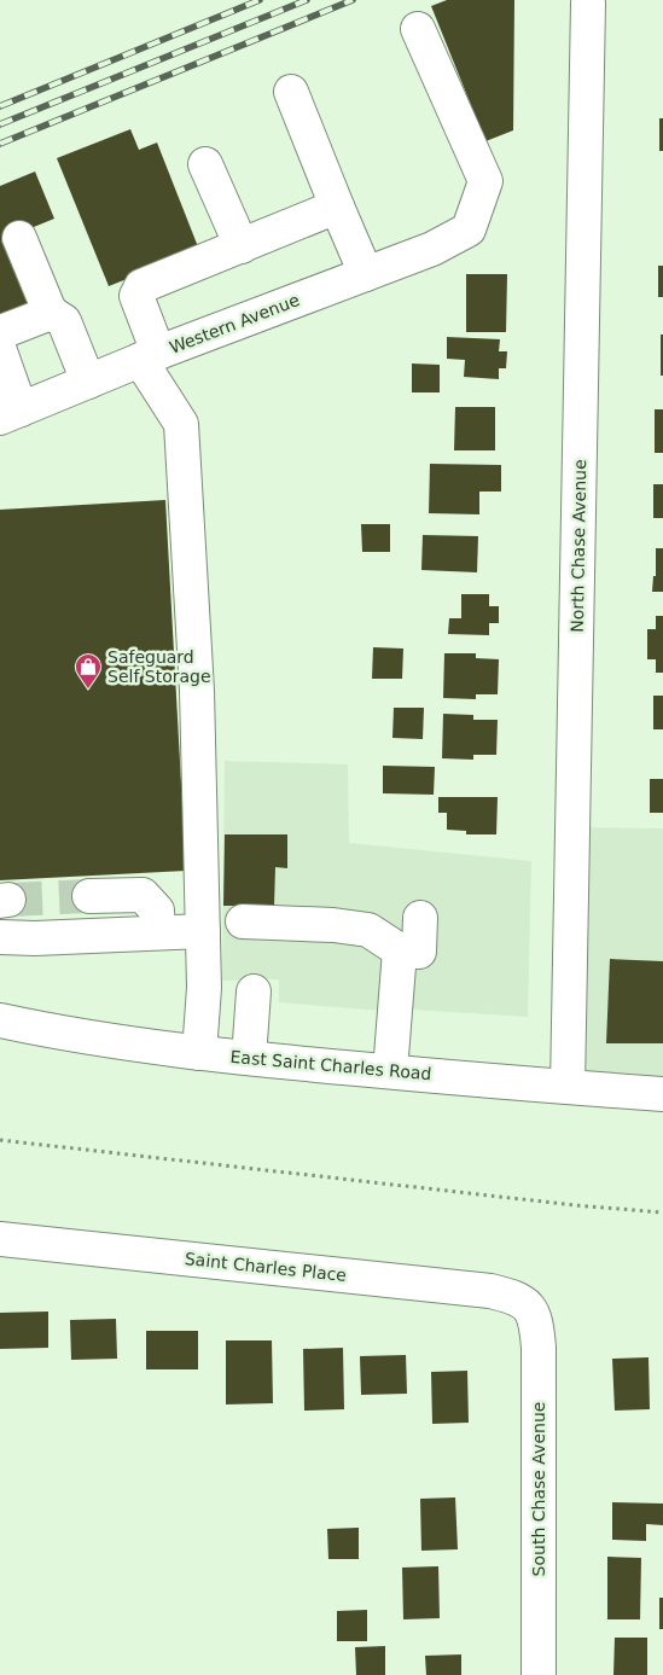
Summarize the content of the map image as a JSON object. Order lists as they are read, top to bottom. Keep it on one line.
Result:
{"streets":{"street":["Western Avenue","North Chase Avenue","East Saint Charles Road","Saint Charles Place","South Chase Avenue"]},"crossings":[["North Chase Avenue","East Saint Charles Road"],["Saint Charles Place","South Chase Avenue"]],"places":{"shop":["Safeguard Self Storage"]}}
